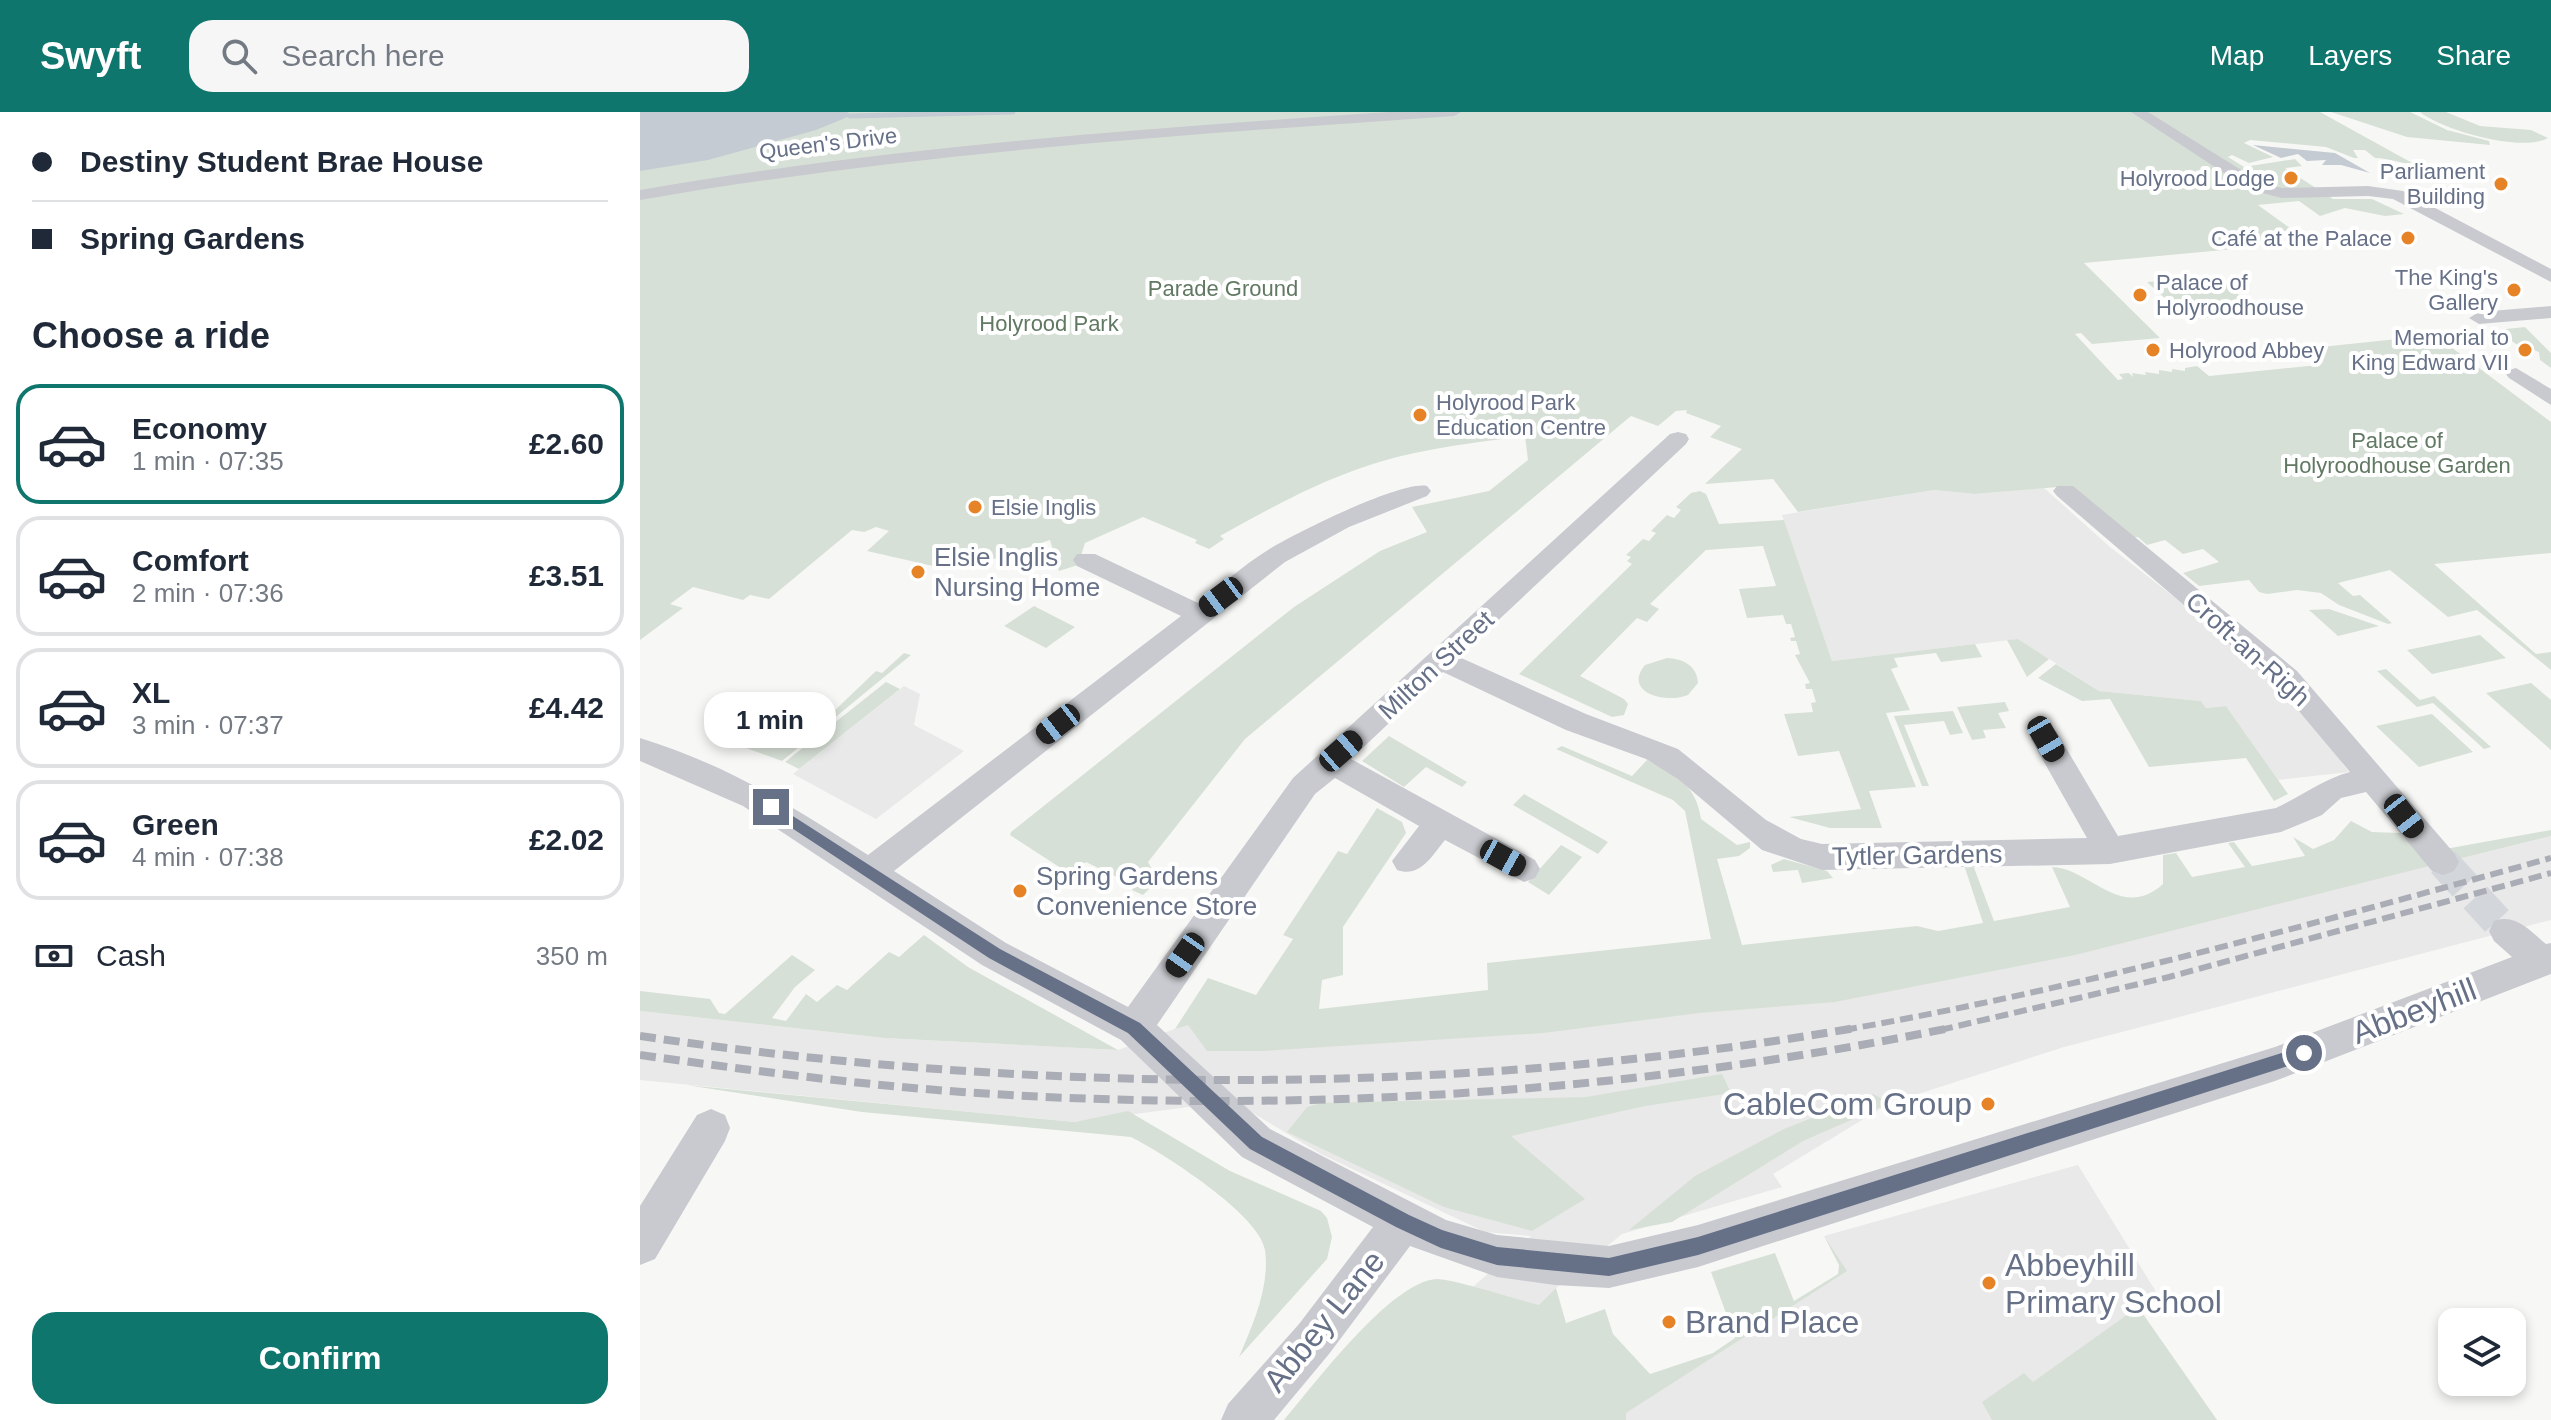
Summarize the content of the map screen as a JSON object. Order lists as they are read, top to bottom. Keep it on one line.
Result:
{"streets":{"street":["Queen's Drive","Croft-an-Righ","Milton Street","Tytler Gardens","Abbeyhill","Abbey Lane"]},"crossings":[["Croft-an-Righ","Tytler Gardens"],["Milton Street","Tytler Gardens"],["Milton Street","Abbeyhill"],["Abbeyhill","Abbey Lane"]],"parks":["Parade Ground","Holyrood Park","Palace of Holyroodhouse Garden"],"places":["Holyrood Lodge","Parliament Building","Café at the Palace","The King's Gallery","Palace of Holyroodhouse","Holyrood Abbey","Memorial to King Edward VII","Holyrood Park Education Centre","Elsie Inglis","Elsie Inglis Nursing Home","Spring Gardens Convenience Store","CableCom Group","Abbeyhill Primary School","Brand Place"],"page":{"header":"Swyft","search":"Search here","nav":["Map","Layers","Share"],"banner":["Destiny Student Brae House","Spring Gardens"],"heading":"Choose a ride","list":[{"name":"Economy","note":"1 min · 07:35","value":"£2.60"},{"name":"Comfort","note":"2 min · 07:36","value":"£3.51"},{"name":"XL","note":"3 min · 07:37","value":"£4.42"},{"name":"Green","note":"4 min · 07:38","value":"£2.02"}],"bubble":"1 min","pay":["Cash","350 m"],"buttons":"Confirm"}}
